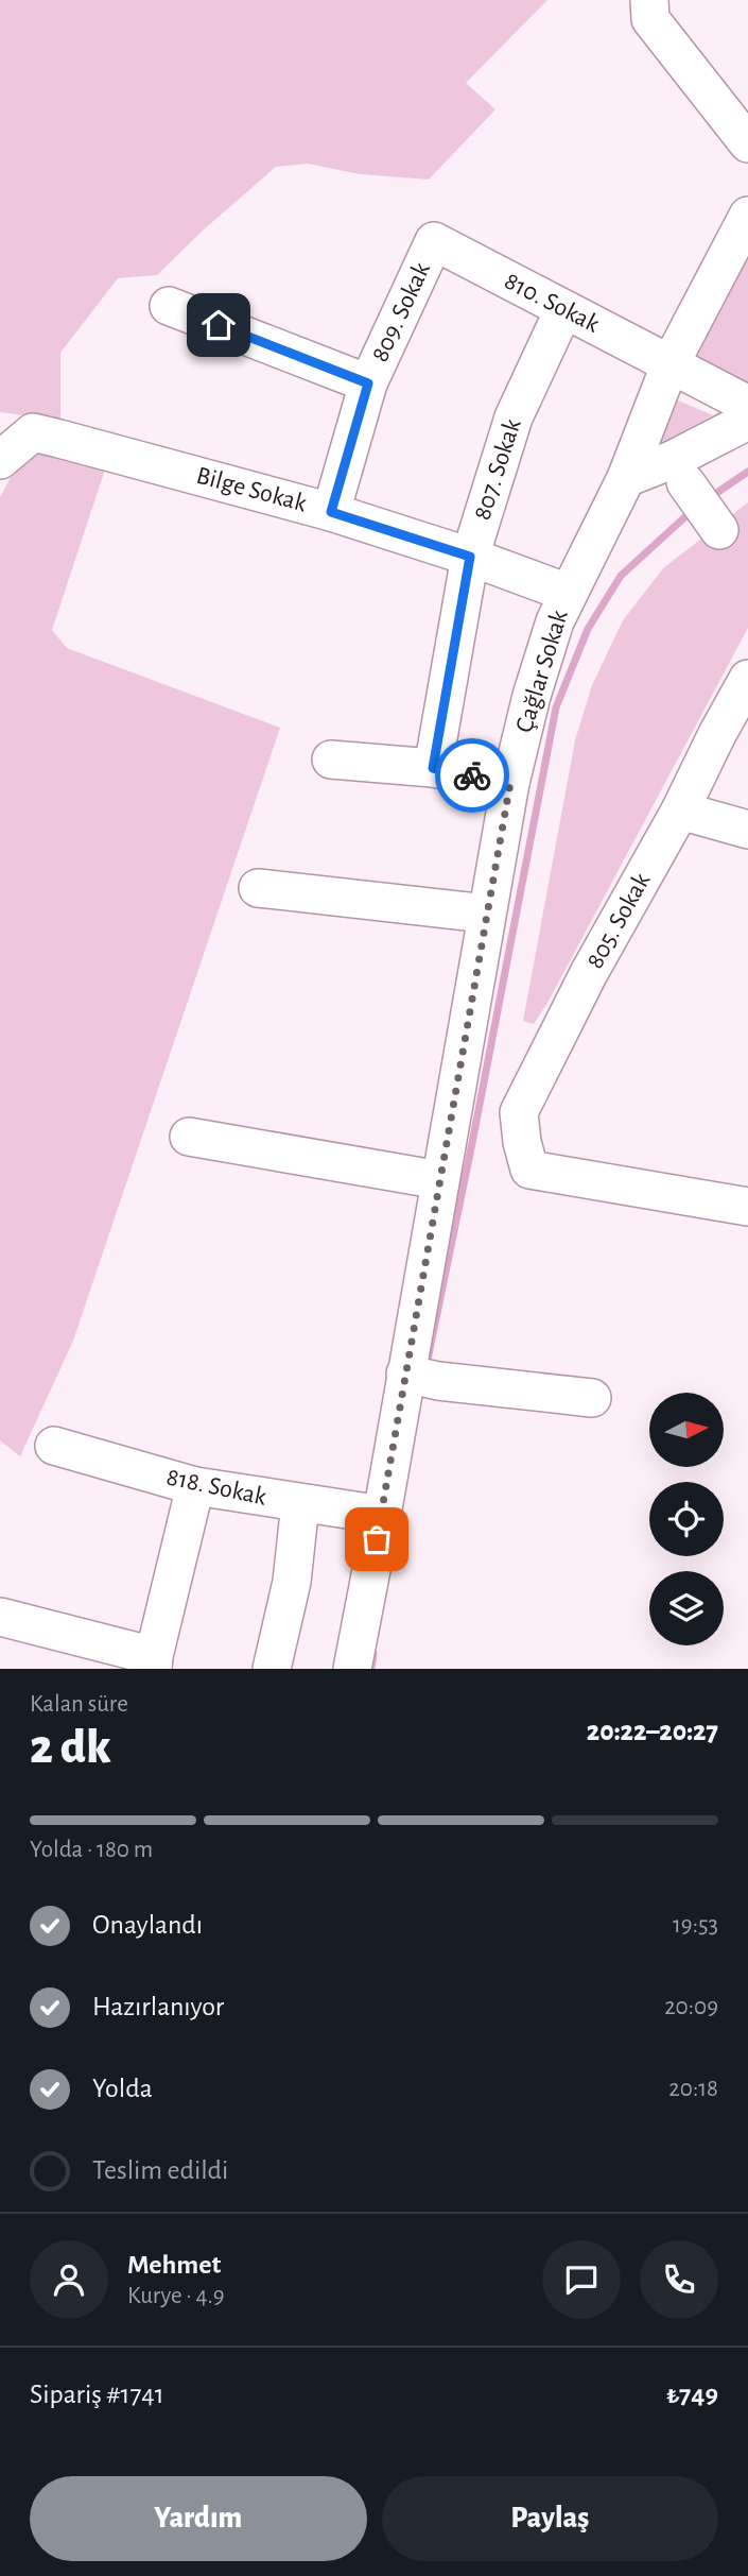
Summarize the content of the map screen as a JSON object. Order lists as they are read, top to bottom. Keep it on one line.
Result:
{"streets":{"street":["810. Sokak","809. Sokak","807. Sokak","Bilge Sokak","Çağlar Sokak","805. Sokak","818. Sokak"]},"crossings":[["810. Sokak","809. Sokak"],["810. Sokak","807. Sokak"],["810. Sokak","Çağlar Sokak"],["809. Sokak","Bilge Sokak"],["807. Sokak","Bilge Sokak"],["Bilge Sokak","Çağlar Sokak"],["Çağlar Sokak","818. Sokak"]],"north":"right","page":{"heading":["2 dk","Kalan süre","20:22–20:27"],"panel":["Mehmet","Kurye · 4.9","Sipariş #1741","₺749"],"bar":"Yolda · 180 m","list":[["Onaylandı","19:53"],["Hazırlanıyor","20:09"],["Yolda","20:18"],"Teslim edildi"],"buttons":["Yardım","Paylaş"]}}
